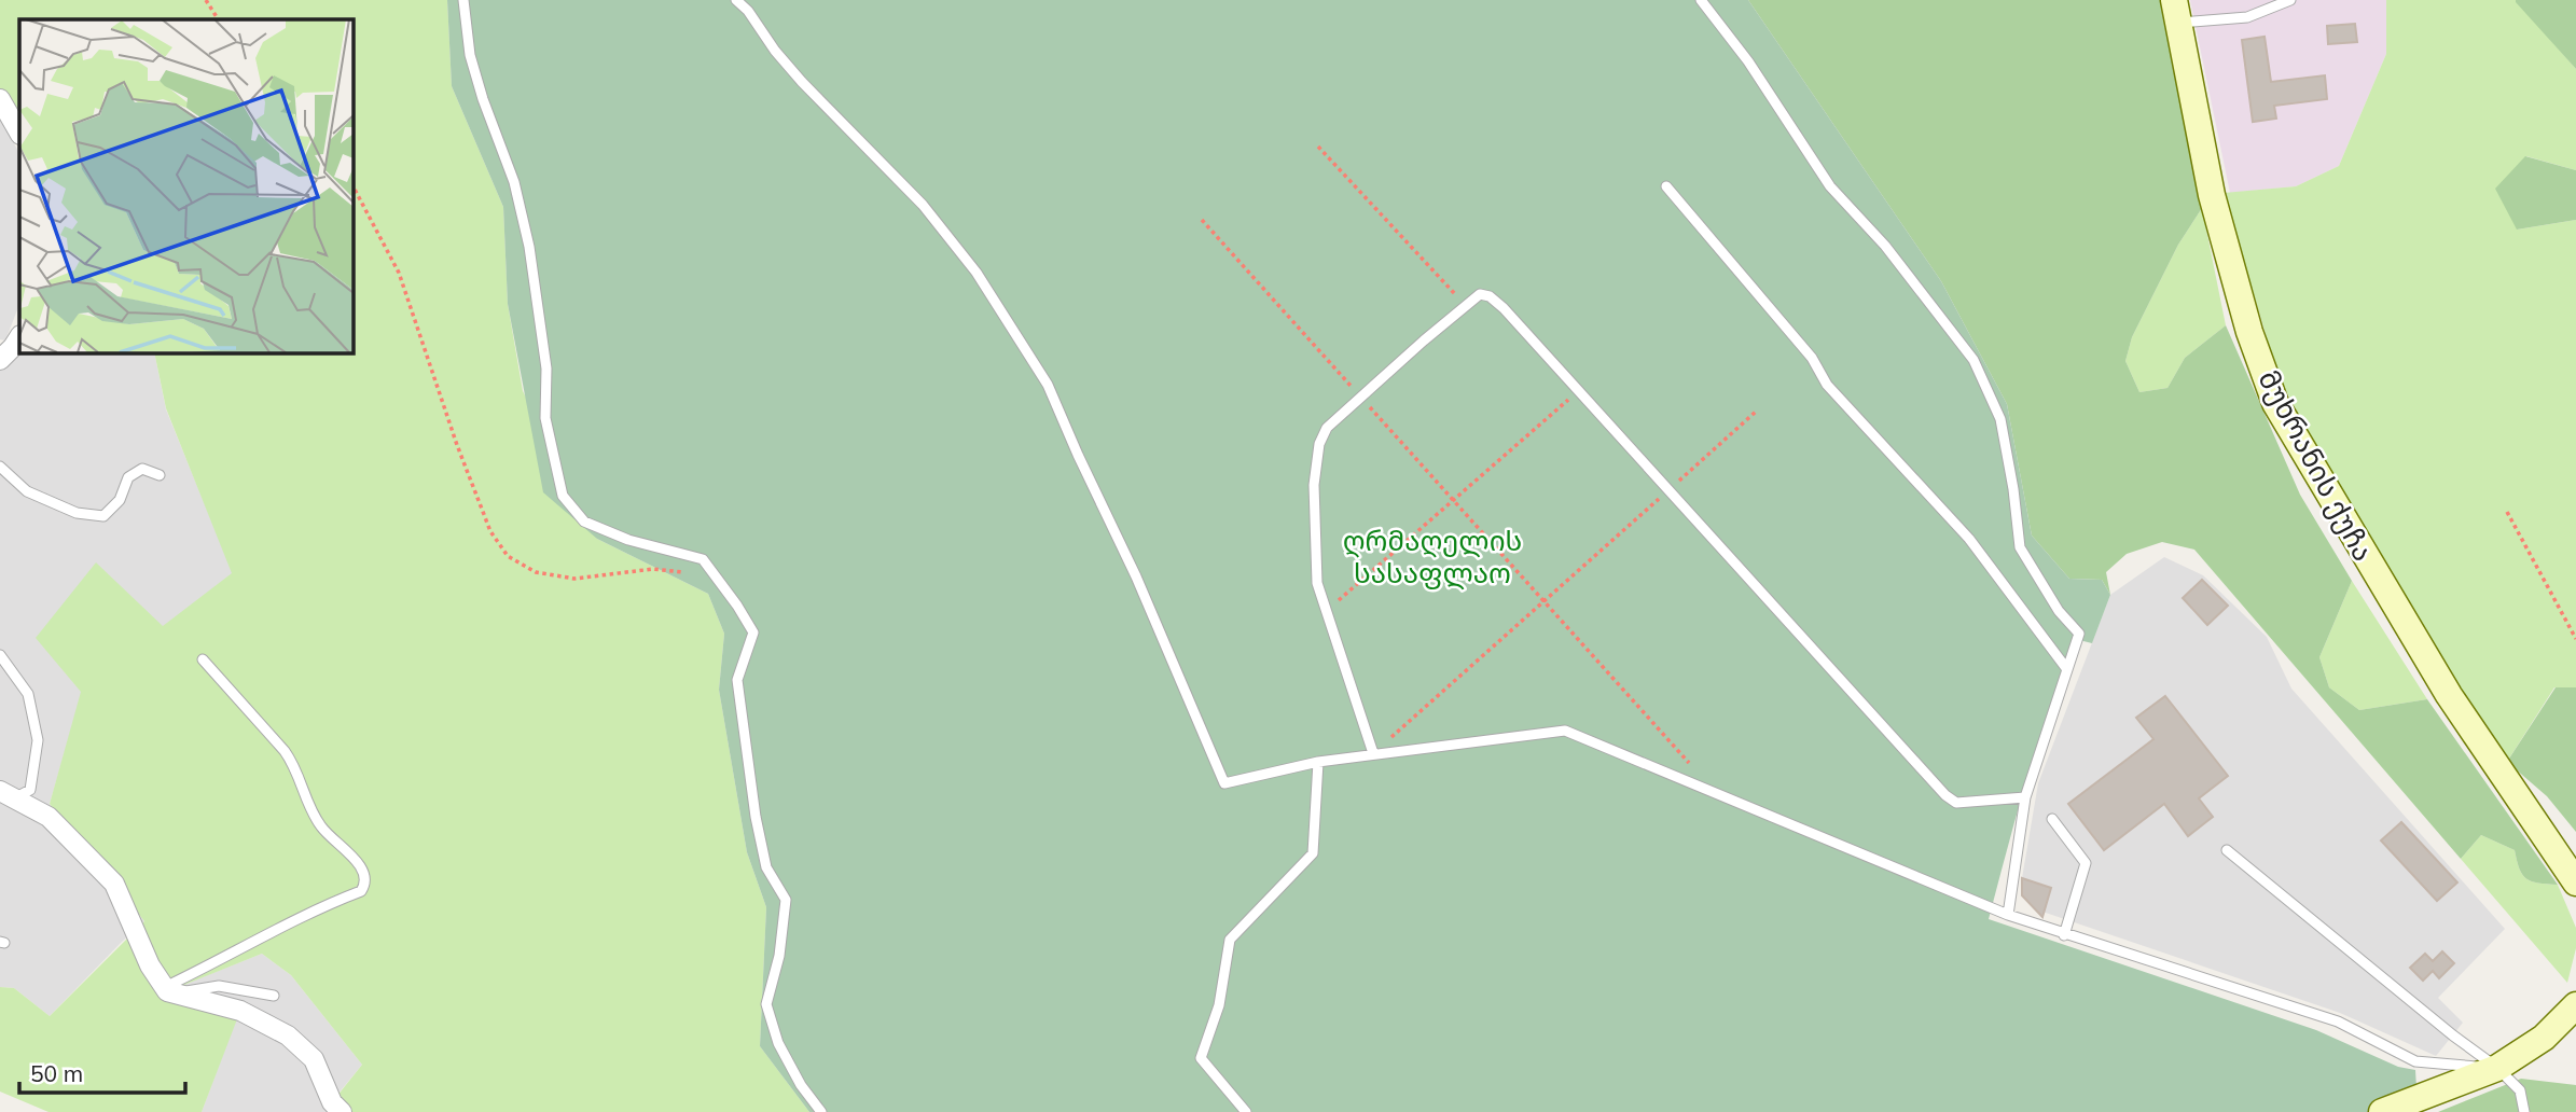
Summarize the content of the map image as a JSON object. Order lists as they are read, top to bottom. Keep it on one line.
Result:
{"streets":{"street":["მუხრანის ქუჩა"]},"parks":["ღრმაღელის სასაფლაო"],"scale_bar":"50 m"}
